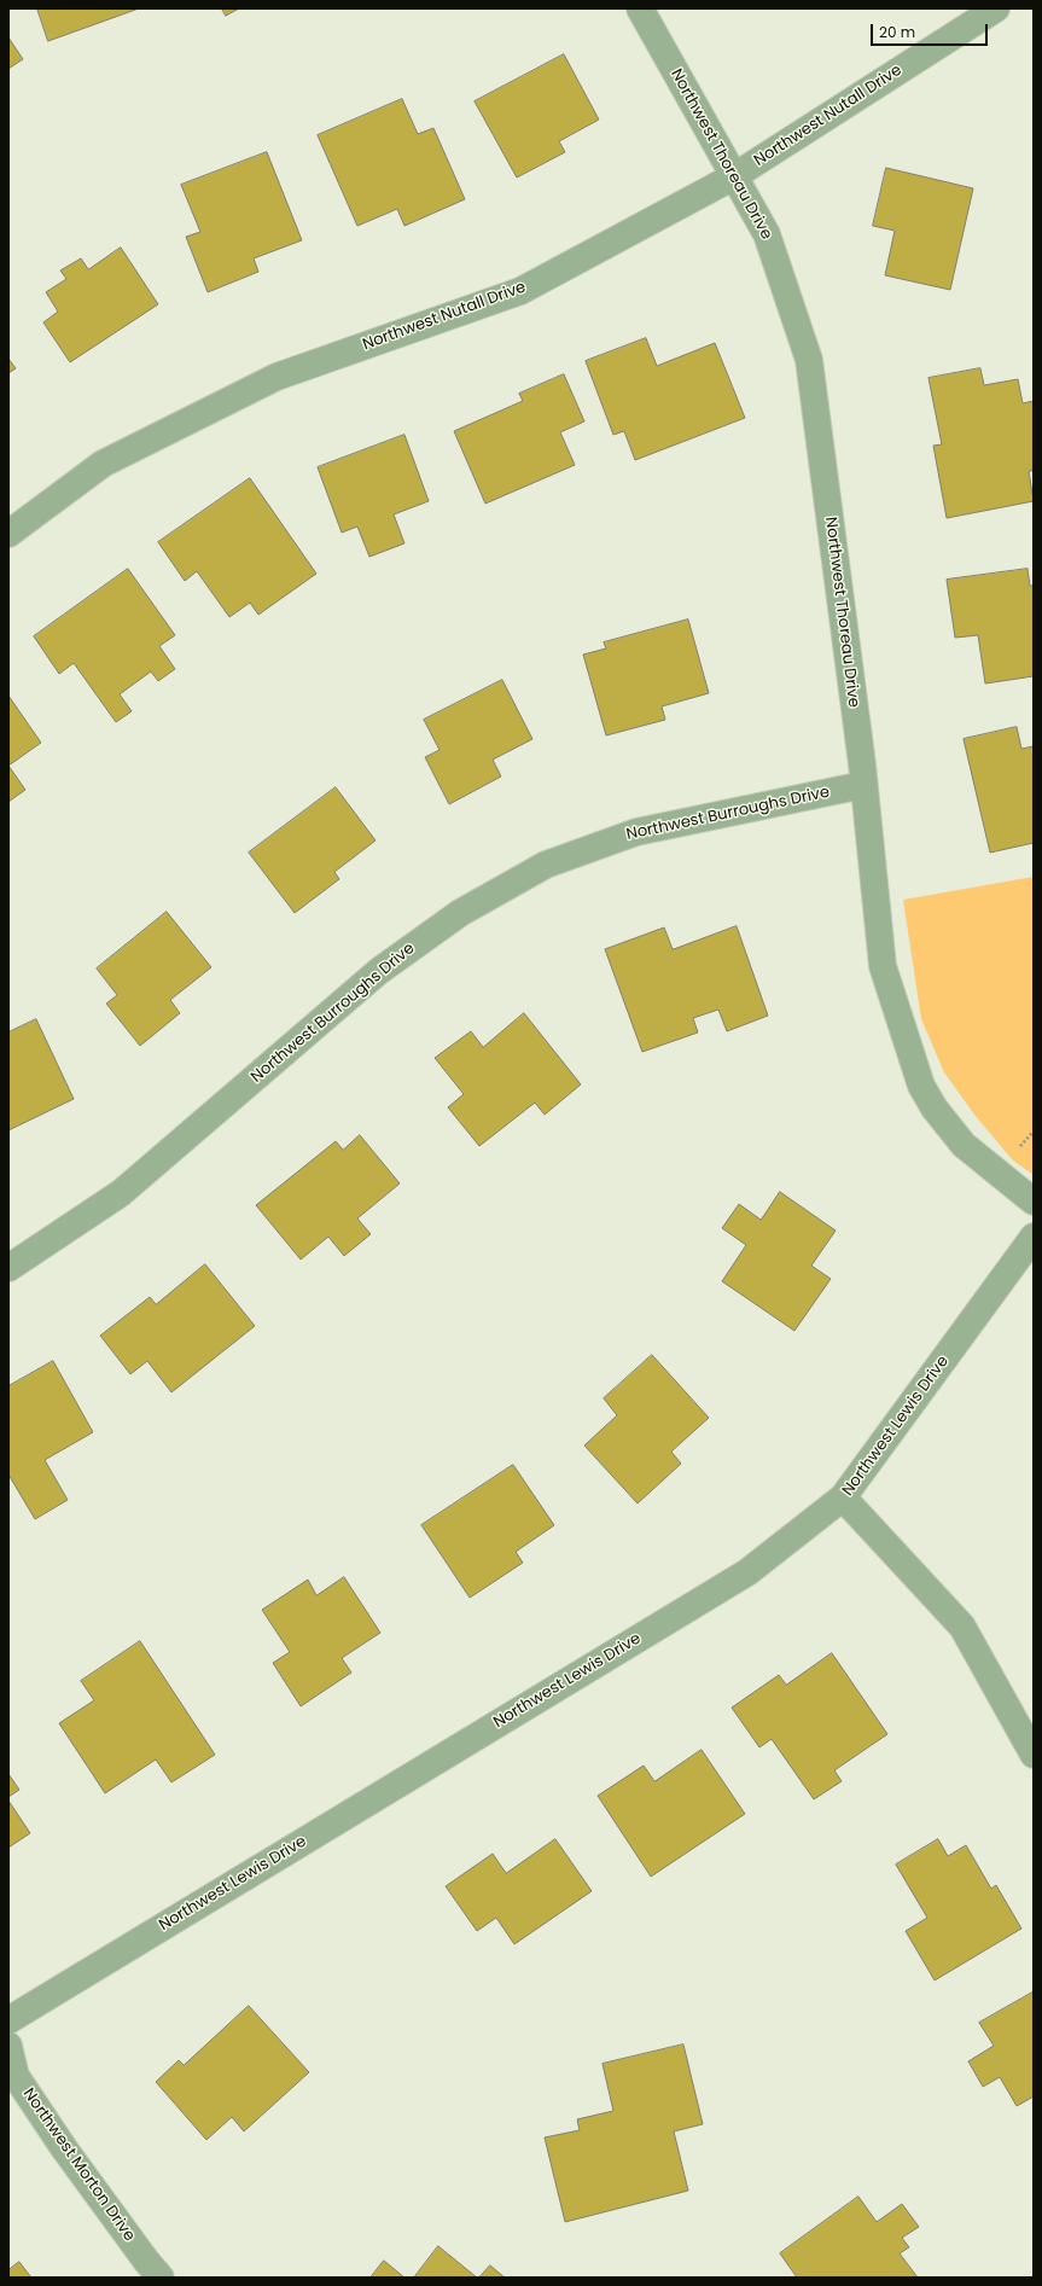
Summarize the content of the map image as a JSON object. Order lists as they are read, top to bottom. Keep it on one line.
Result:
{"streets":{"street":["Northwest Nutall Drive","Northwest Thoreau Drive","Northwest Burroughs Drive","Northwest Lewis Drive","Northwest Morton Drive"]},"crossings":[["Northwest Nutall Drive","Northwest Thoreau Drive"],["Northwest Thoreau Drive","Northwest Burroughs Drive"]],"scale_bar":"20 m"}
